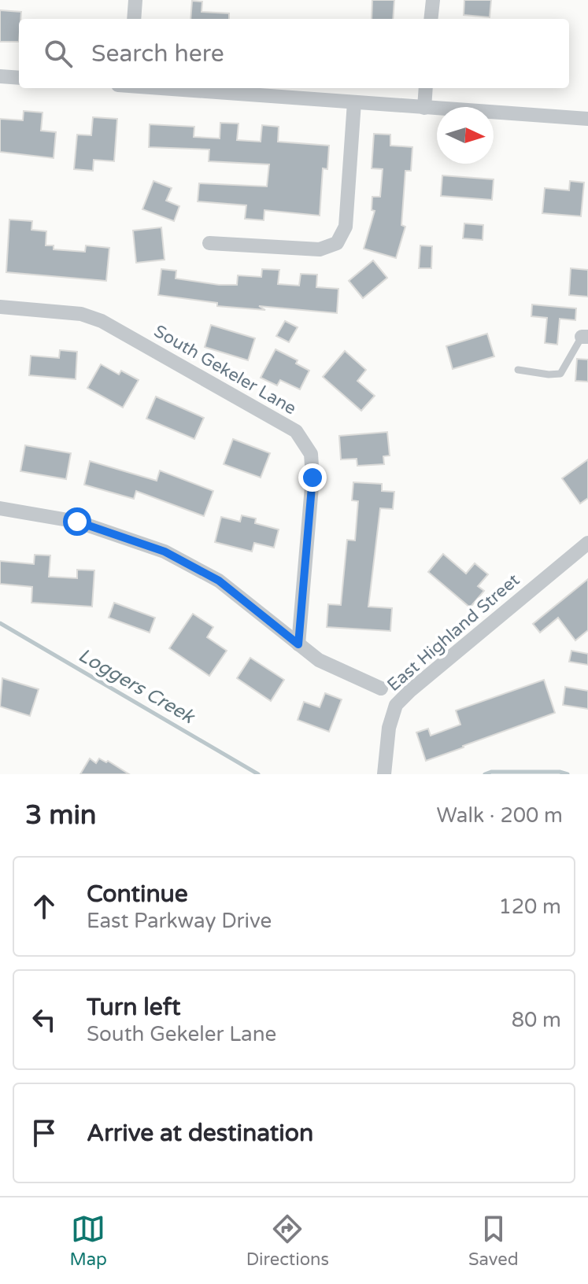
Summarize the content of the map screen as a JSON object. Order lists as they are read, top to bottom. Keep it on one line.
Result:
{"streets":{"street":["South Gekeler Lane","East Highland Street"]},"water":["Loggers Creek"],"north":"right","page":{"search":"Search here","heading":["3 min","Walk · 200 m"],"list":[["Continue","East Parkway Drive","120 m"],["Turn left","South Gekeler Lane","80 m"],"Arrive at destination"],"nav":["Map","Directions","Saved"]}}
